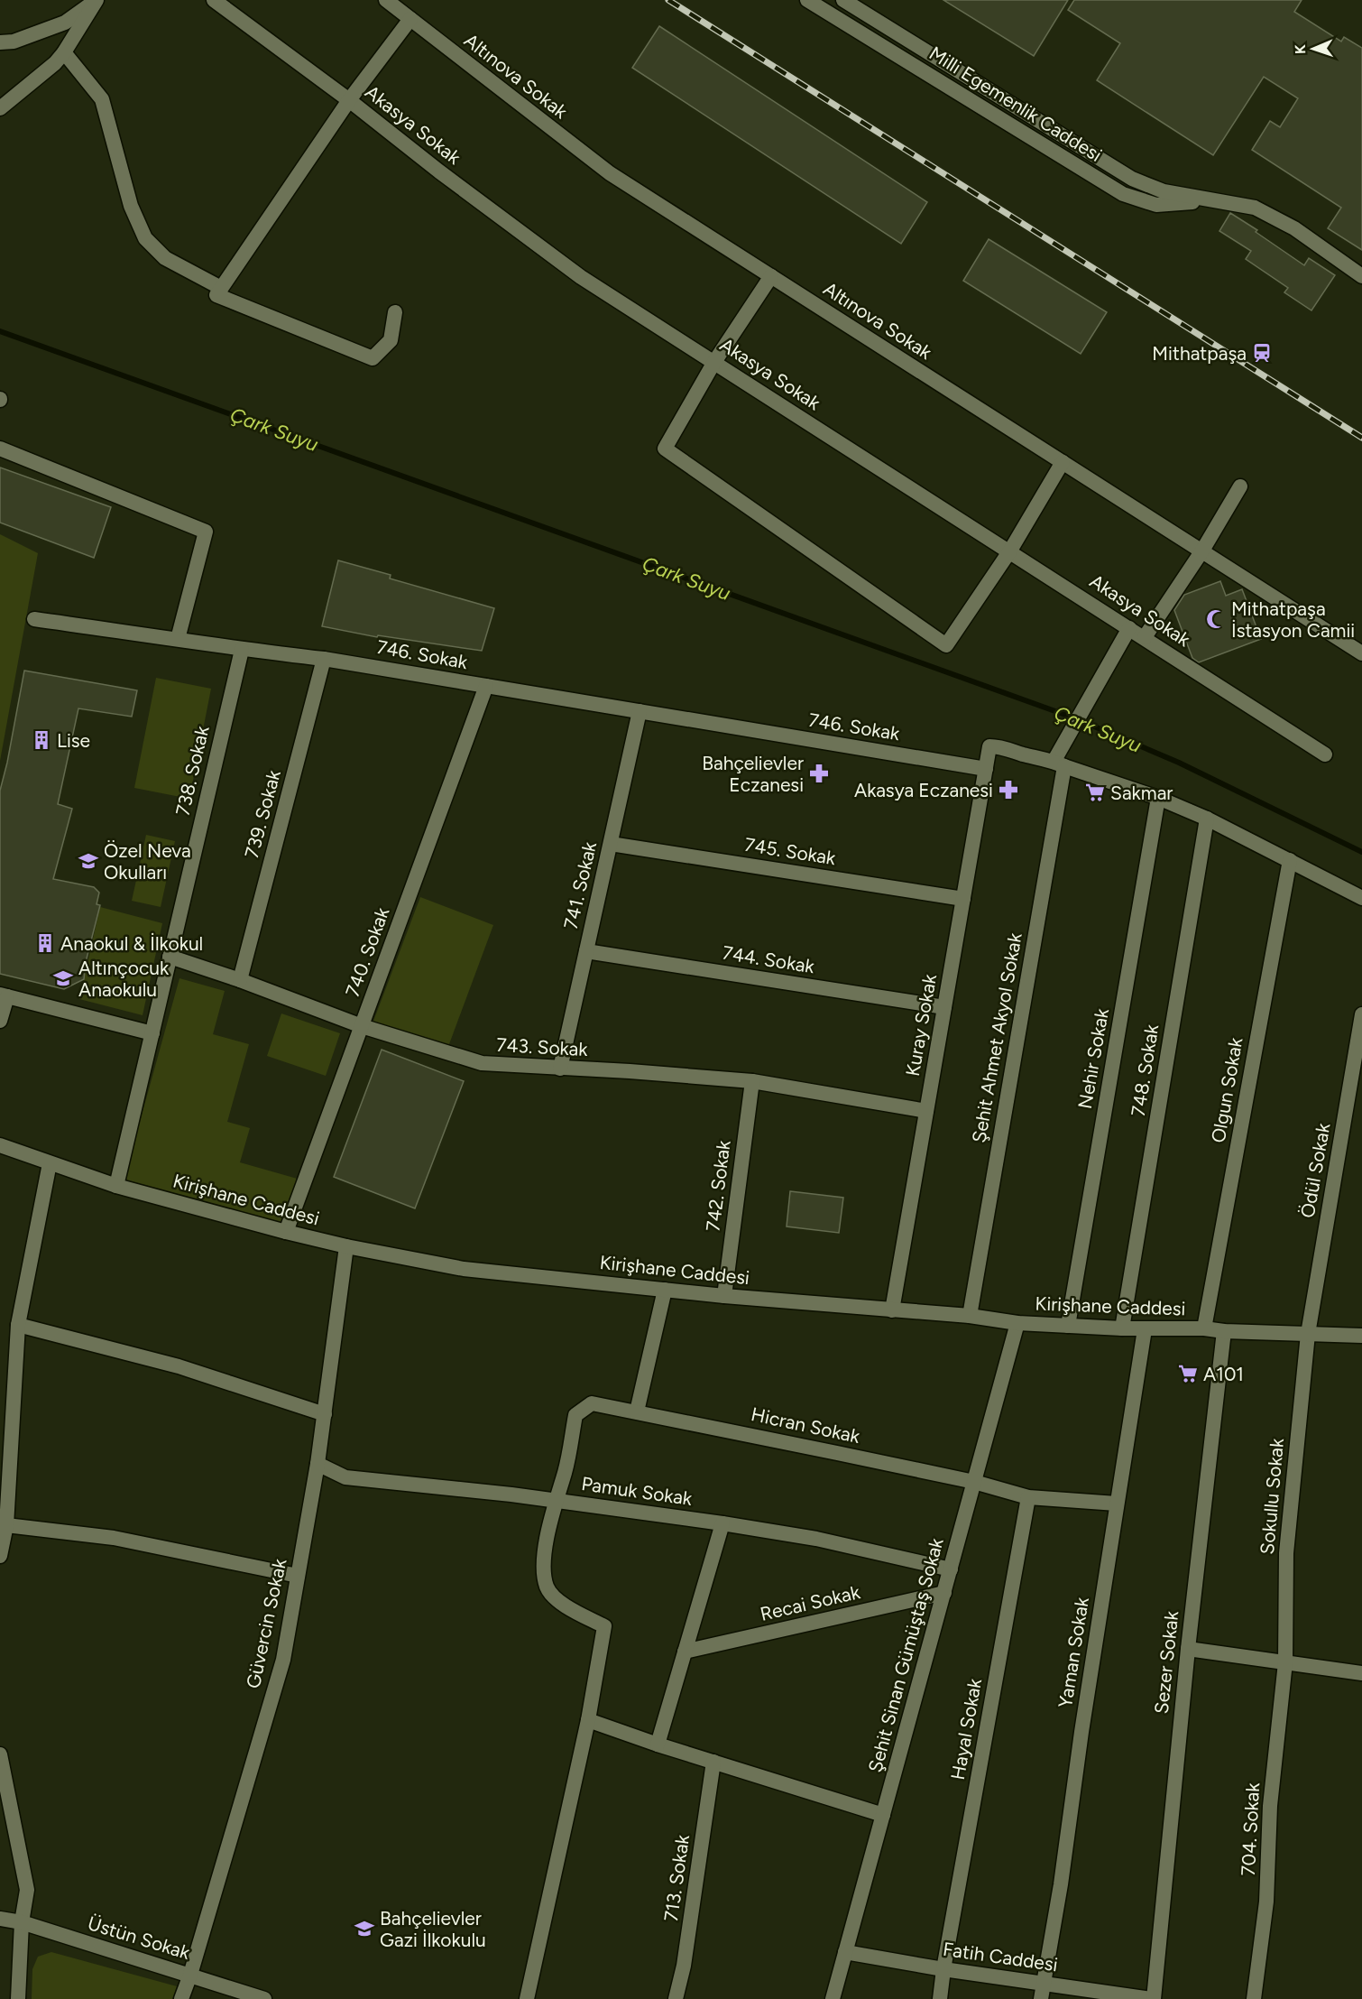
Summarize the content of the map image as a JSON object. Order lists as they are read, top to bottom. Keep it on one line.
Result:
{"streets":{"street":["Altınova Sokak","Milli Egemenlik Caddesi","Akasya Sokak","746. Sokak","738. Sokak","739. Sokak","745. Sokak","741. Sokak","740. Sokak","744. Sokak","Kuray Sokak","Şehit Ahmet Akyol Sokak","743. Sokak","Nehir Sokak","748. Sokak","Olgun Sokak","Ödül Sokak","742. Sokak","Kirişhane Caddesi","Hicran Sokak","Pamuk Sokak","Sokullu Sokak","Recai Sokak","Güvercin Sokak","Yaman Sokak","Şehit Sinan Gümüştaş Sokak","Sezer Sokak","Hayal Sokak","704. Sokak","713. Sokak","Üstün Sokak","Fatih Caddesi"]},"crossings":[["Akasya Sokak","Şehit Ahmet Akyol Sokak"],["746. Sokak","738. Sokak"],["746. Sokak","739. Sokak"],["746. Sokak","741. Sokak"],["746. Sokak","740. Sokak"],["746. Sokak","Kuray Sokak"],["738. Sokak","743. Sokak"],["738. Sokak","Kirişhane Caddesi"],["739. Sokak","743. Sokak"],["745. Sokak","741. Sokak"],["745. Sokak","Kuray Sokak"],["741. Sokak","744. Sokak"],["741. Sokak","743. Sokak"],["740. Sokak","743. Sokak"],["740. Sokak","Kirişhane Caddesi"],["744. Sokak","Kuray Sokak"],["Kuray Sokak","Şehit Ahmet Akyol Sokak"],["Kuray Sokak","743. Sokak"],["Kuray Sokak","Kirişhane Caddesi"],["Şehit Ahmet Akyol Sokak","Kirişhane Caddesi"],["743. Sokak","742. Sokak"],["Nehir Sokak","Kirişhane Caddesi"],["748. Sokak","Kirişhane Caddesi"],["Olgun Sokak","Kirişhane Caddesi"],["Ödül Sokak","Kirişhane Caddesi"],["Ödül Sokak","Sokullu Sokak"],["742. Sokak","Kirişhane Caddesi"],["Kirişhane Caddesi","Sokullu Sokak"],["Kirişhane Caddesi","Güvercin Sokak"],["Kirişhane Caddesi","Yaman Sokak"],["Kirişhane Caddesi","Şehit Sinan Gümüştaş Sokak"],["Kirişhane Caddesi","Sezer Sokak"],["Hicran Sokak","Pamuk Sokak"],["Hicran Sokak","Yaman Sokak"],["Hicran Sokak","Şehit Sinan Gümüştaş Sokak"],["Hicran Sokak","Hayal Sokak"],["Pamuk Sokak","Güvercin Sokak"],["Pamuk Sokak","Şehit Sinan Gümüştaş Sokak"],["Sokullu Sokak","704. Sokak"],["Recai Sokak","Şehit Sinan Gümüştaş Sokak"],["Güvercin Sokak","Üstün Sokak"],["Yaman Sokak","Fatih Caddesi"],["Şehit Sinan Gümüştaş Sokak","Fatih Caddesi"],["Sezer Sokak","Fatih Caddesi"],["Hayal Sokak","Fatih Caddesi"]],"water":["Çark Suyu"],"places":{"station":["Mithatpaşa"],"mosque":["Mithatpaşa İstasyon Camii"],"building":["Lise","Anaokul & İlkokul"],"pharmacy":["Bahçelievler Eczanesi","Akasya Eczanesi"],"supermarket":["Sakmar","A101"],"school or university":["Özel Neva Okulları","Altınçocuk Anaokulu","Bahçelievler Gazi İlkokulu"]},"north":"left"}
